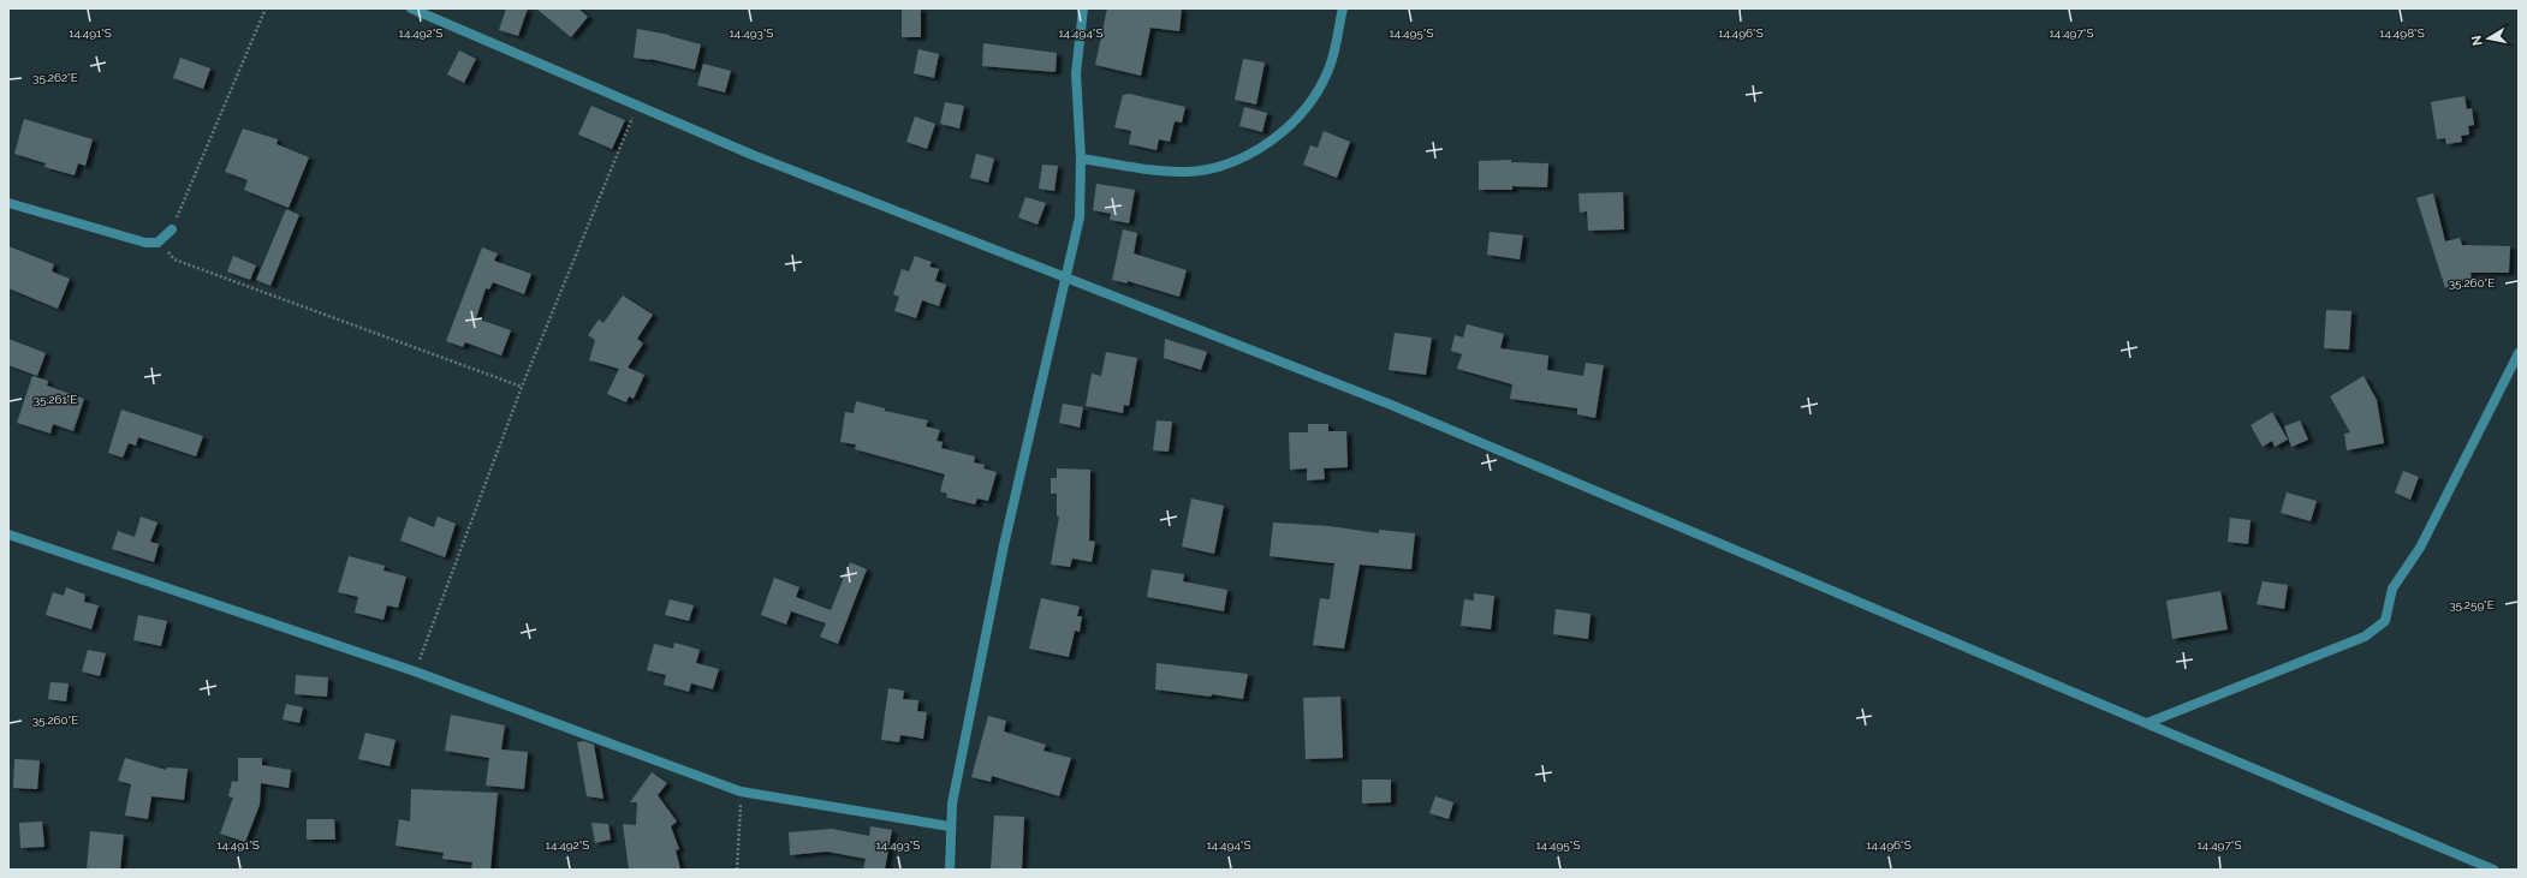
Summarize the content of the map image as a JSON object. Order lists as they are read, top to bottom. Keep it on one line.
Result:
{"north":"left","coordinates":["14.496°S","14.498°S","14.491°S","14.492°S","14.493°S","14.494°S","14.495°S","14.497°S","35.262°E","35.260°E","35.261°E","35.259°E"]}
